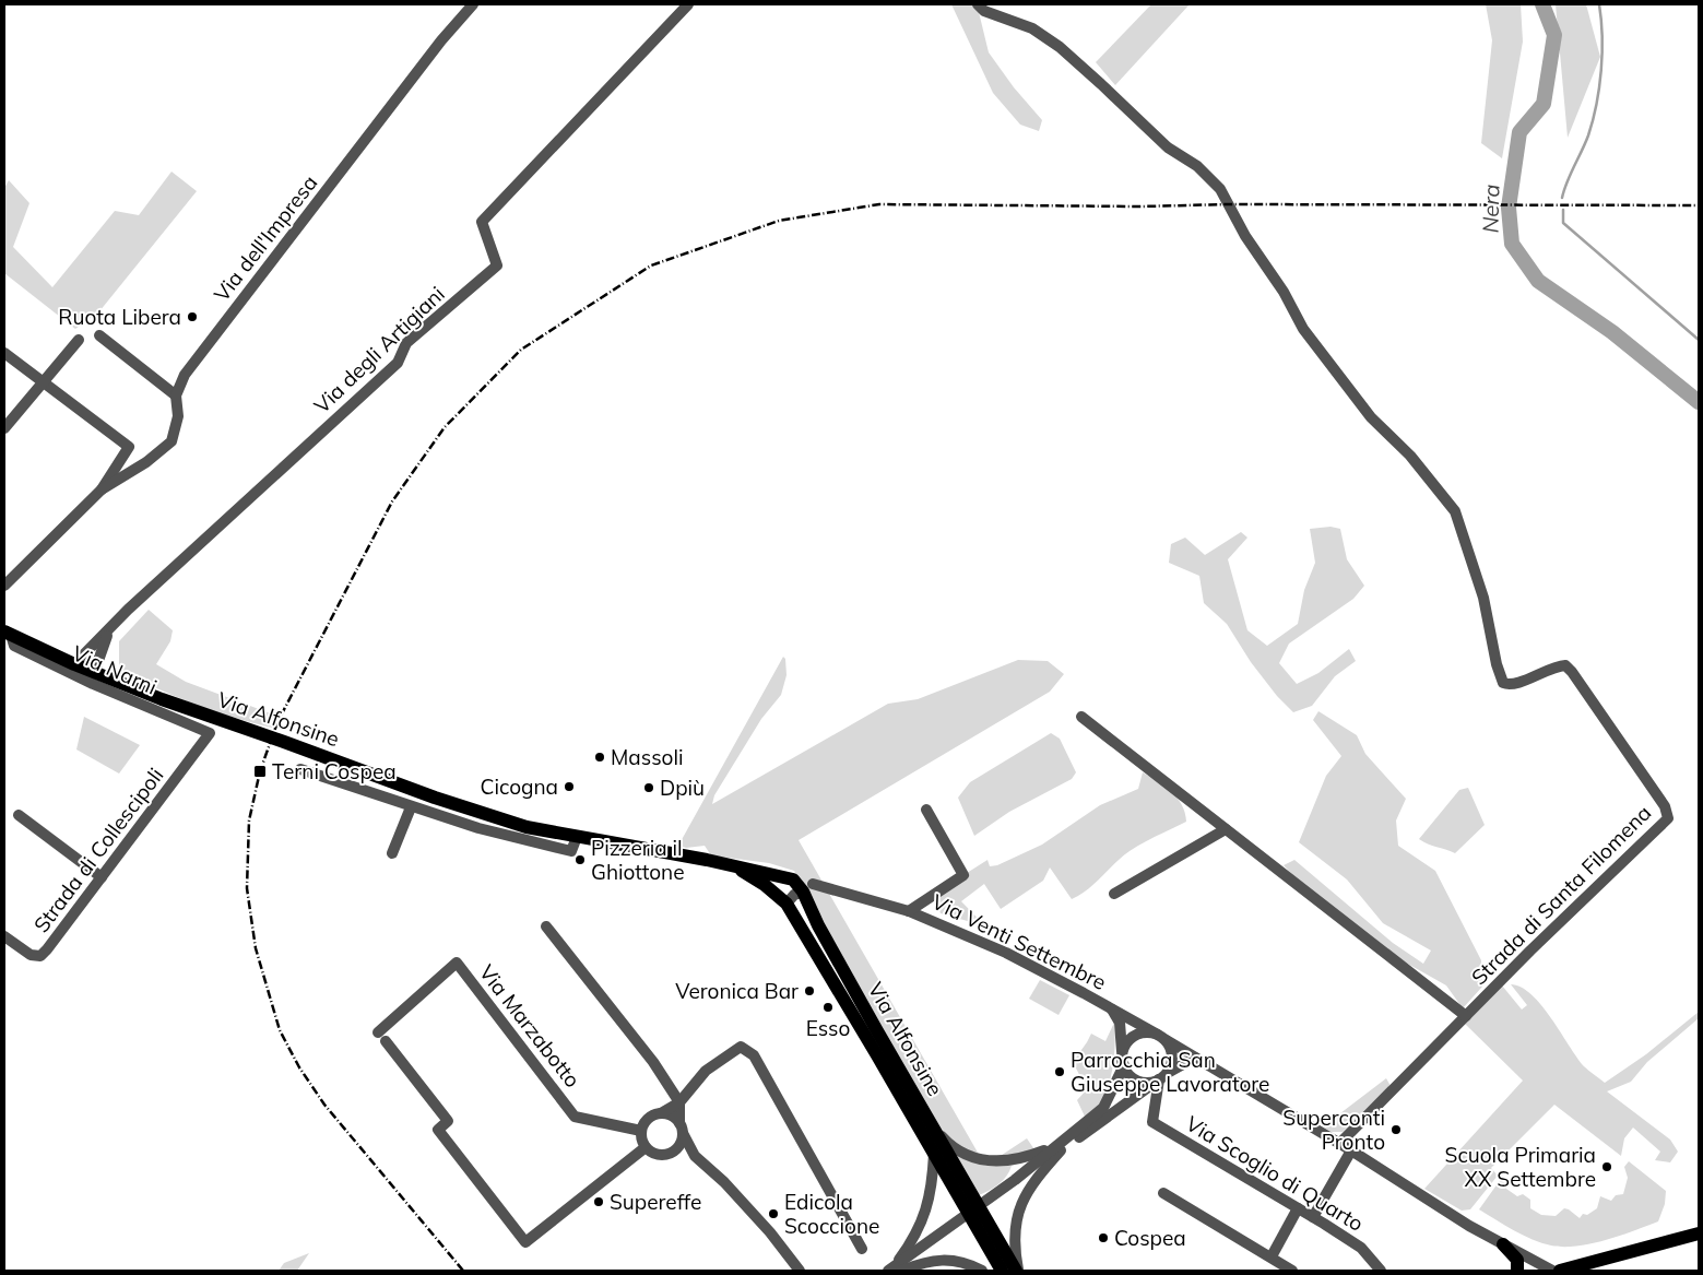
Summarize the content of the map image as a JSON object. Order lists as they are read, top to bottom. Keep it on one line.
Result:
{"streets":{"main road":["Via Narni","Via Alfonsine"],"street":["Via dell'Impresa","Via degli Artigiani","Strada di Collescipoli","Strada di Santa Filomena","Via Venti Settembre","Via Marzabotto","Via Scoglio di Quarto"]},"crossings":[["Via degli Artigiani","Via Narni"],["Via degli Artigiani","Via Alfonsine"],["Via Narni","Via Alfonsine"],["Via Narni","Strada di Collescipoli"],["Via Alfonsine","Via Venti Settembre"],["Strada di Santa Filomena","Via Venti Settembre"],["Via Venti Settembre","Via Scoglio di Quarto"]],"water":["Nera"],"places":{"other":["Ruota Libera","Massoli","Cicogna","Dpiù","Pizzeria il Ghiottone","Veronica Bar","Esso","Parrocchia San Giuseppe Lavoratore","Superconti Pronto","Scuola Primaria XX Settembre","Supereffe","Edicola Scoccione","Cospea"],"transit":["Terni Cospea"]}}
